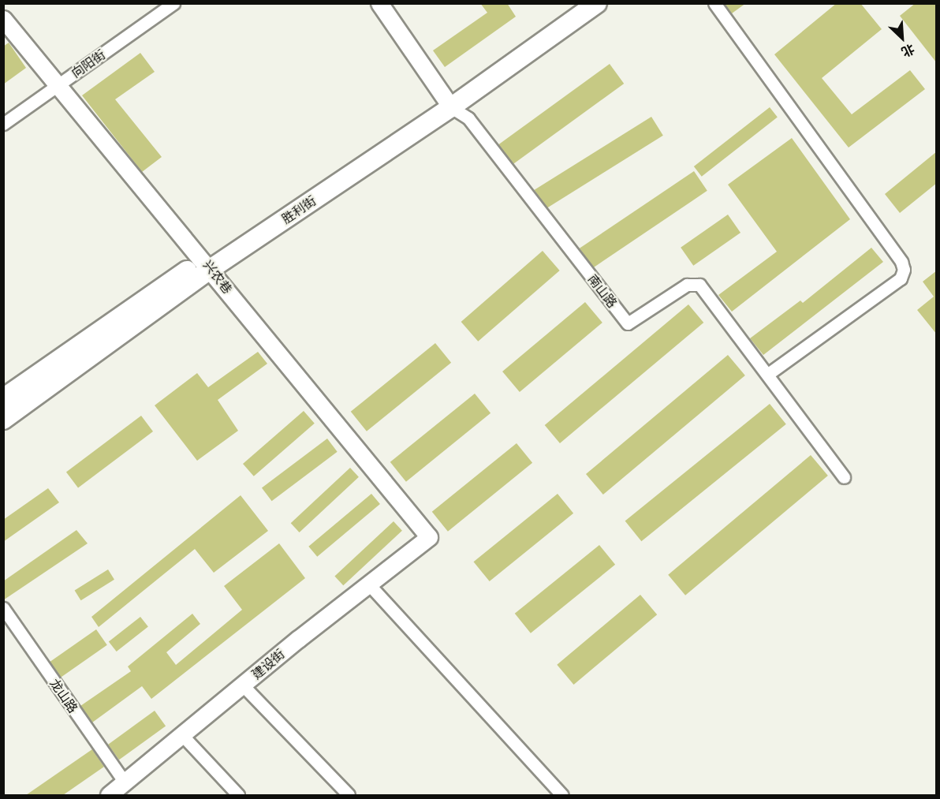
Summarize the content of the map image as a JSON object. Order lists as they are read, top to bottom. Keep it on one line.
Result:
{"streets":{"main road":["胜利街"],"street":["向阳街","兴农巷","南山路","建设街","龙山路"]},"crossings":[["向阳街","兴农巷"],["胜利街","兴农巷"],["胜利街","南山路"],["兴农巷","建设街"],["建设街","龙山路"]],"north":"bottom right"}
